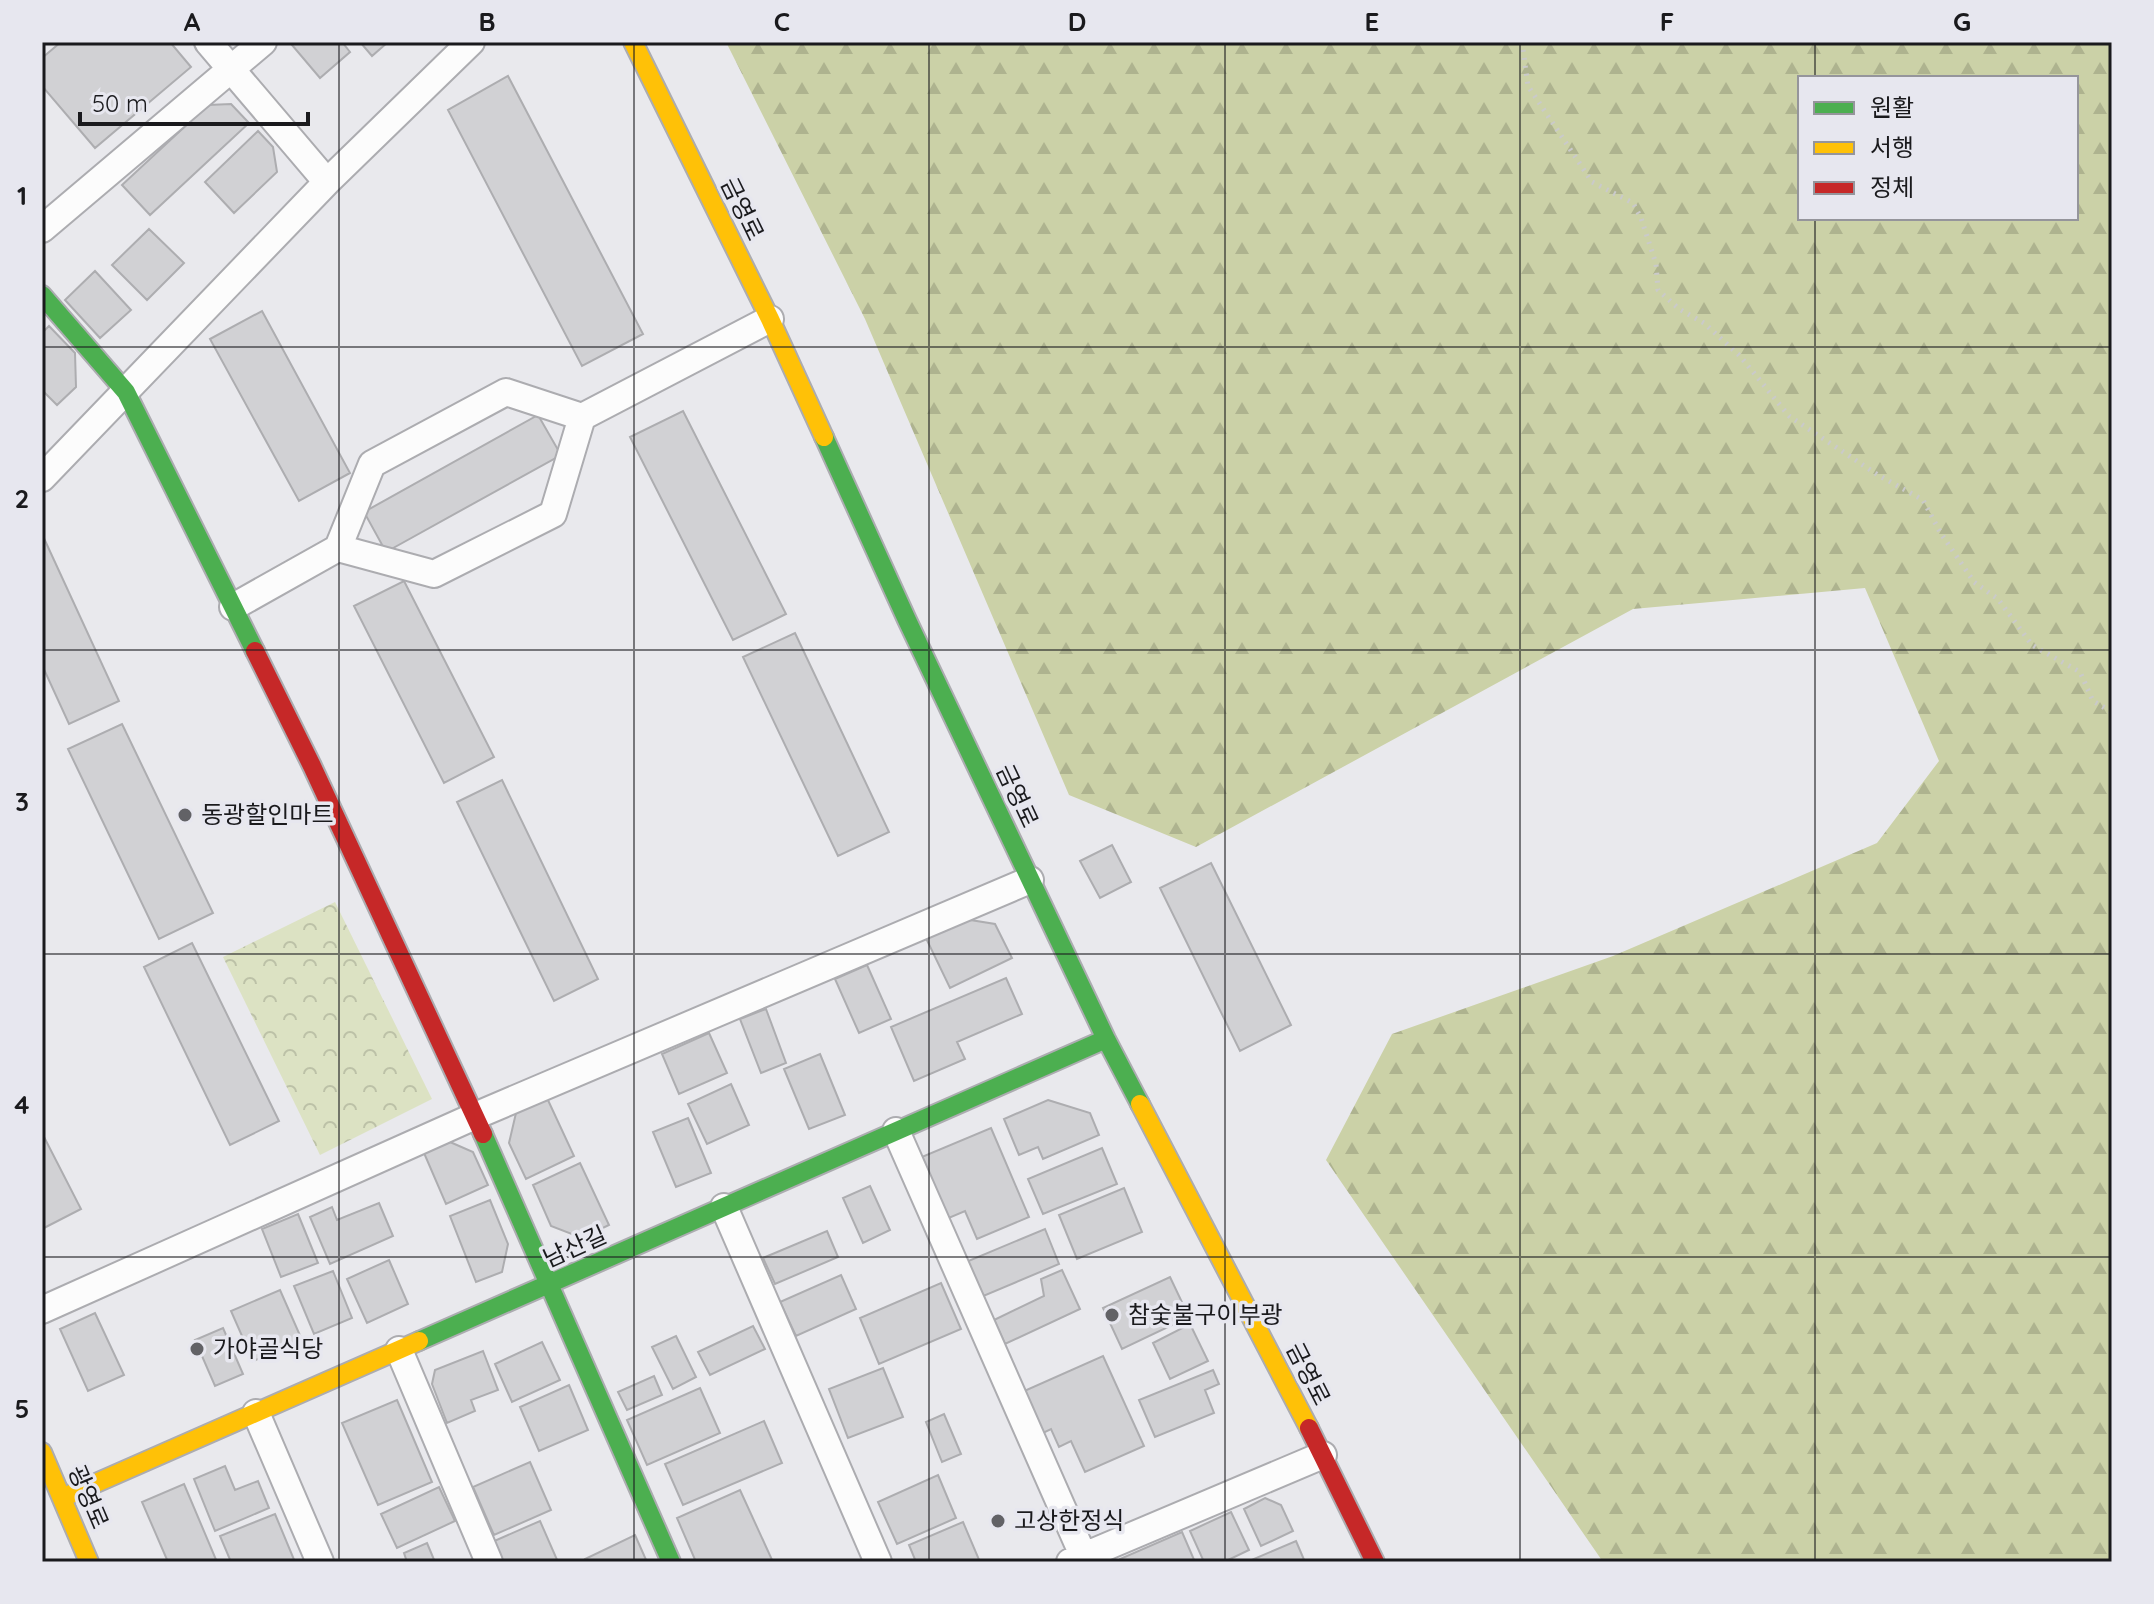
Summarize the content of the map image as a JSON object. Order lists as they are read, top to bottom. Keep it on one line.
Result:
{"streets":{"street":["금영로","남산길","광영로"]},"crossings":[["금영로","남산길"],["남산길","광영로"]],"places":["동광할인마트","참숯불구이부광","가야골식당","고상한정식"],"legend":["원활","서행","정체"],"scale_bar":"50 m","grid":{"columns":["A","B","C","D","E","F","G"],"rows":["1","2","3","4","5"]}}
